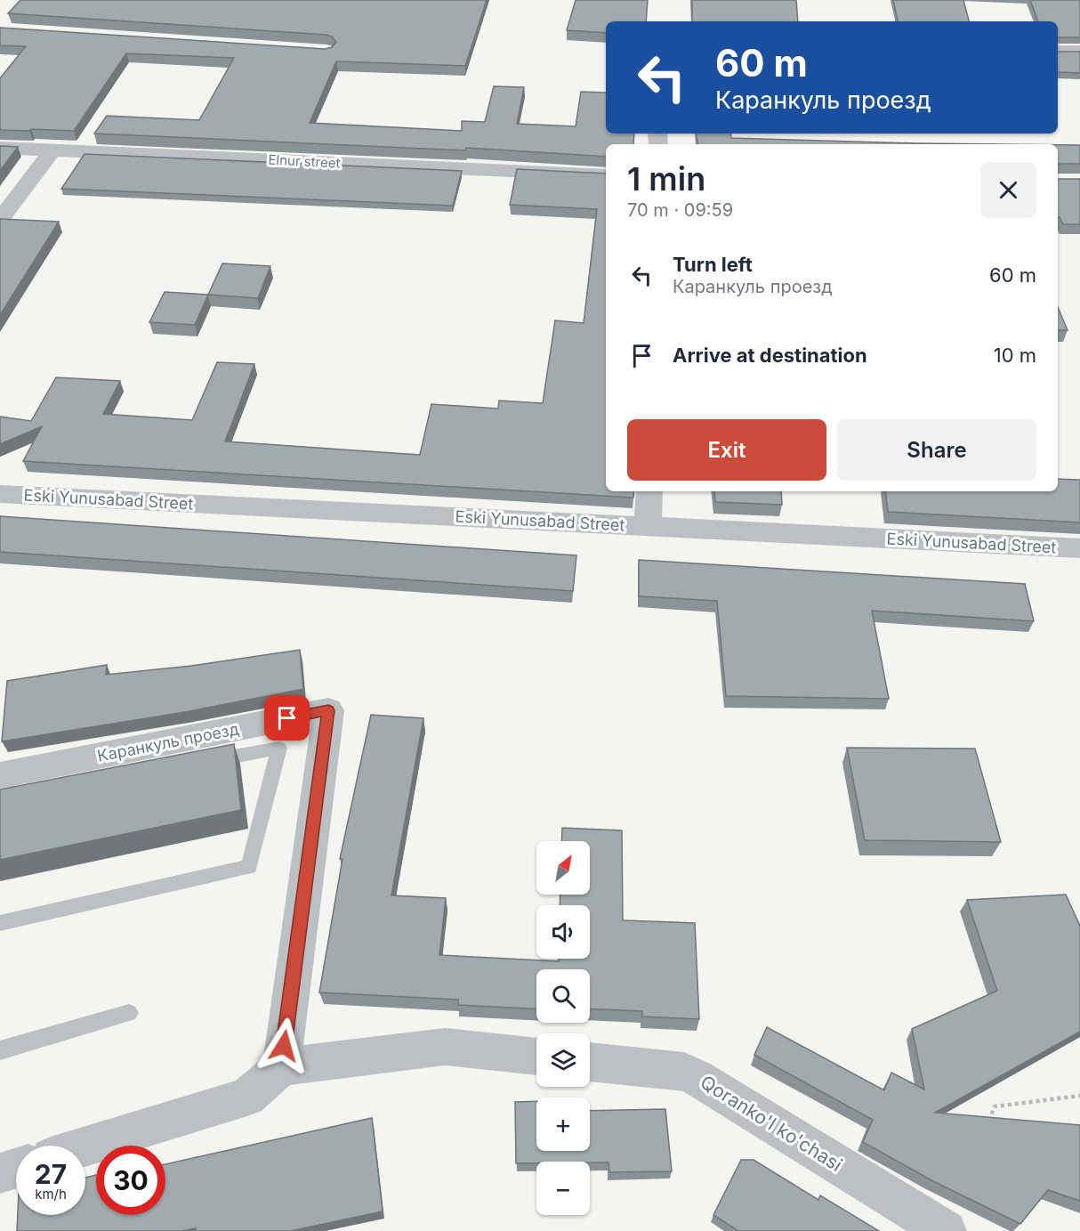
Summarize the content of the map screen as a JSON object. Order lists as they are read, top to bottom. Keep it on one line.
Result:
{"streets":{"street":["Elnur street","Eski Yunusabad Street","Каранкуль проезд","Qoranko'l ko'chasi"]},"north":"top right","page":{"turn":["60 m","Каранкуль проезд"],"heading":["1 min","70 m · 09:59"],"list":[{"name":"Turn left","note":"Каранкуль проезд","value":"60 m"},{"name":"Arrive at destination","value":"10 m"}],"buttons":["Exit","Share"],"map_buttons":["+","−"],"speed":"27 km/h","limit":"30"}}
